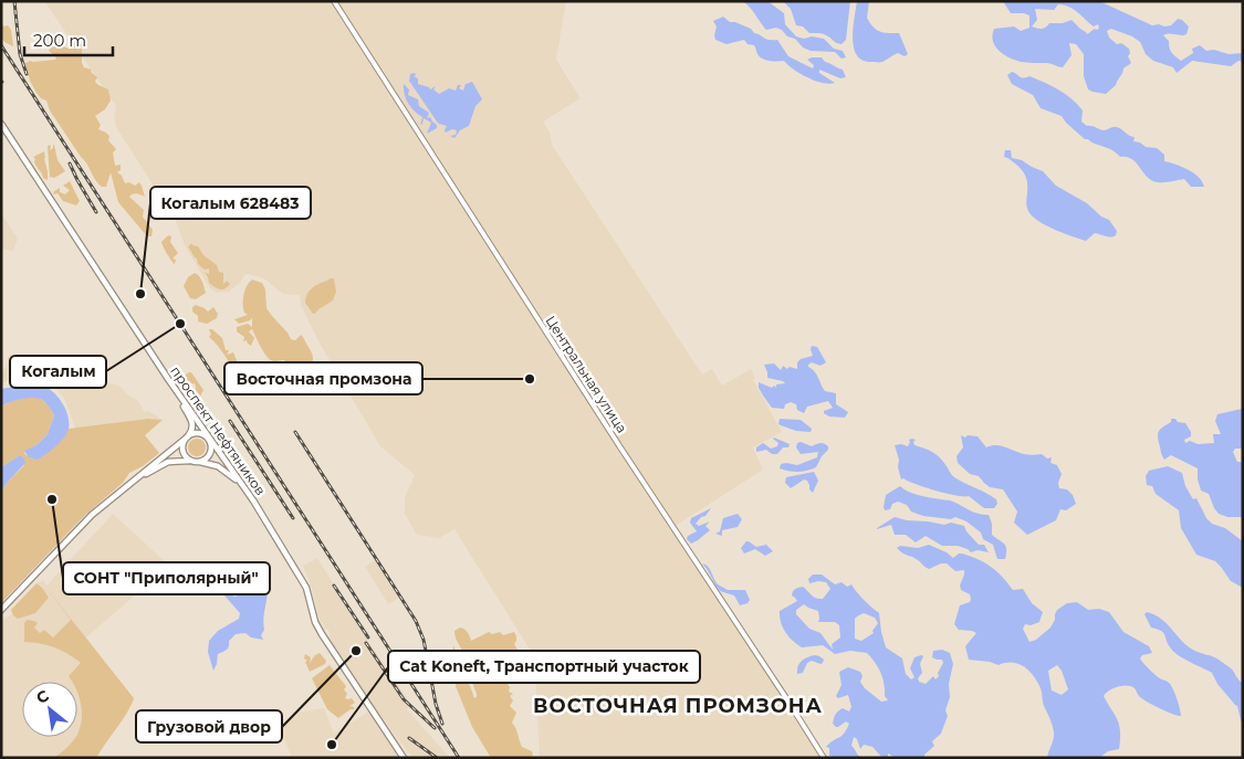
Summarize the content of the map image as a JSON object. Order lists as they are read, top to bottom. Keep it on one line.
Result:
{"streets":{"main road":["проспект Нефтяников"],"street":["Центральная улица"]},"districts":["ВОСТОЧНАЯ ПРОМЗОНА"],"places":["Когалым 628483","Когалым","Восточная промзона","СОНТ \"Приполярный\"","Грузовой двор","Cat Koneft, Транспортный участок"],"scale_bar":"200 m","north":"top left"}
